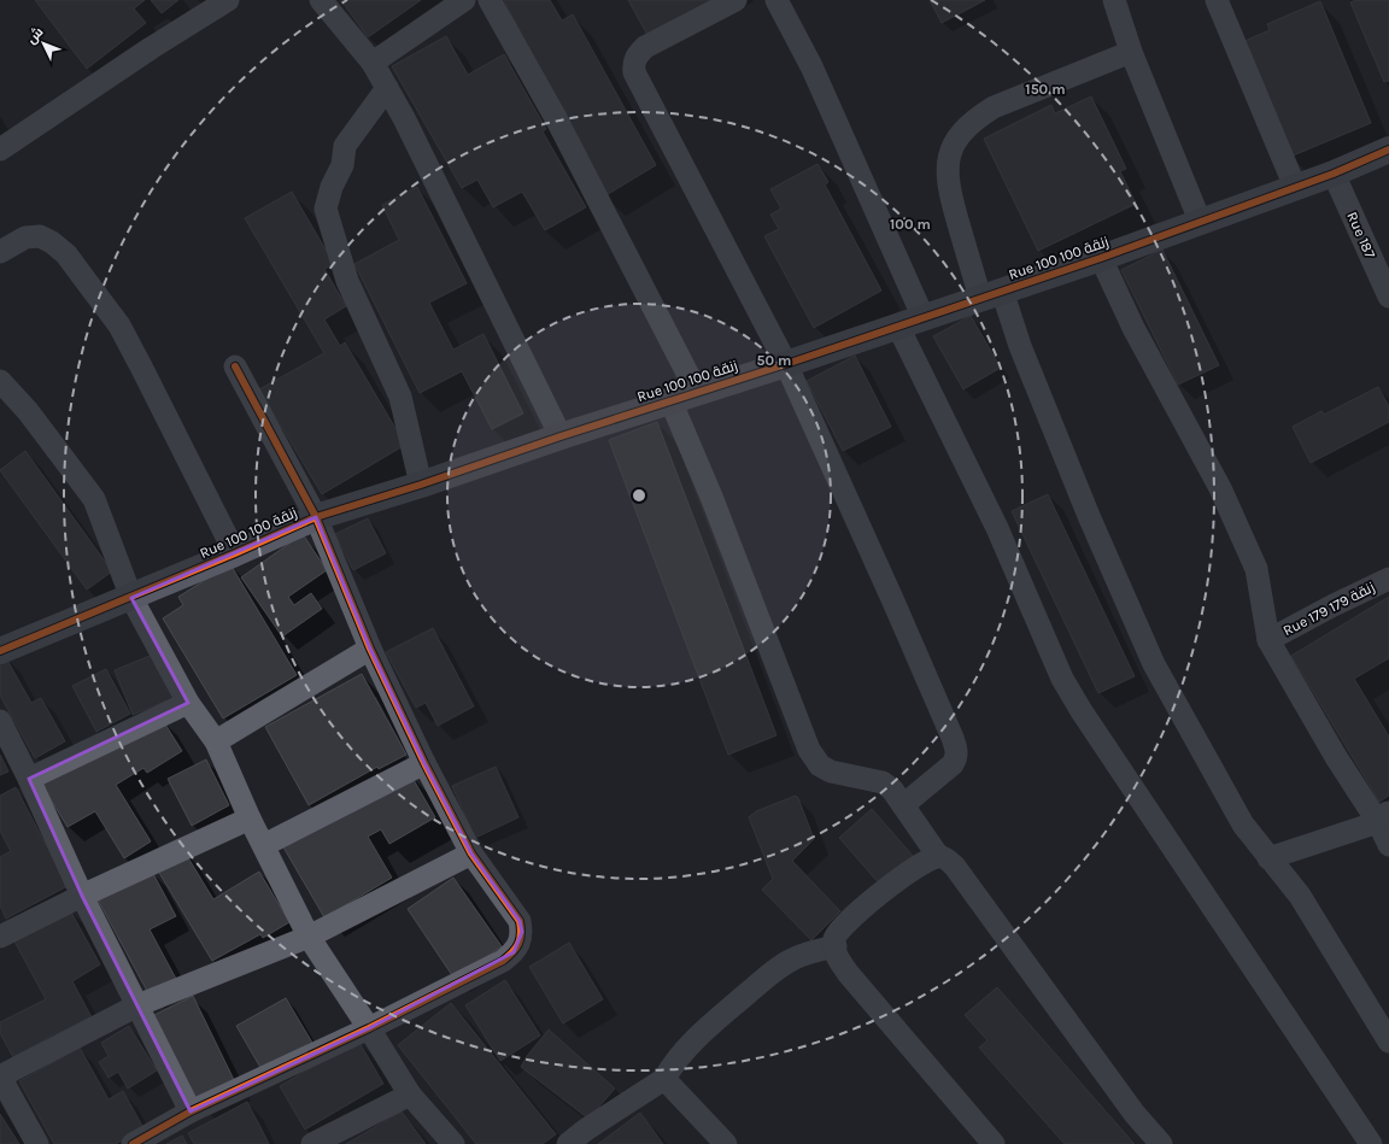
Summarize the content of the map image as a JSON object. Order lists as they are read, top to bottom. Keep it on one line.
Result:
{"streets":{"street":["Rue 187","Rue 100 زنقة 100","Rue 179 زنقة 179"]},"crossings":[["Rue 187","Rue 100 زنقة 100"]],"north":"top left","rings":["150 m","100 m","50 m"]}
